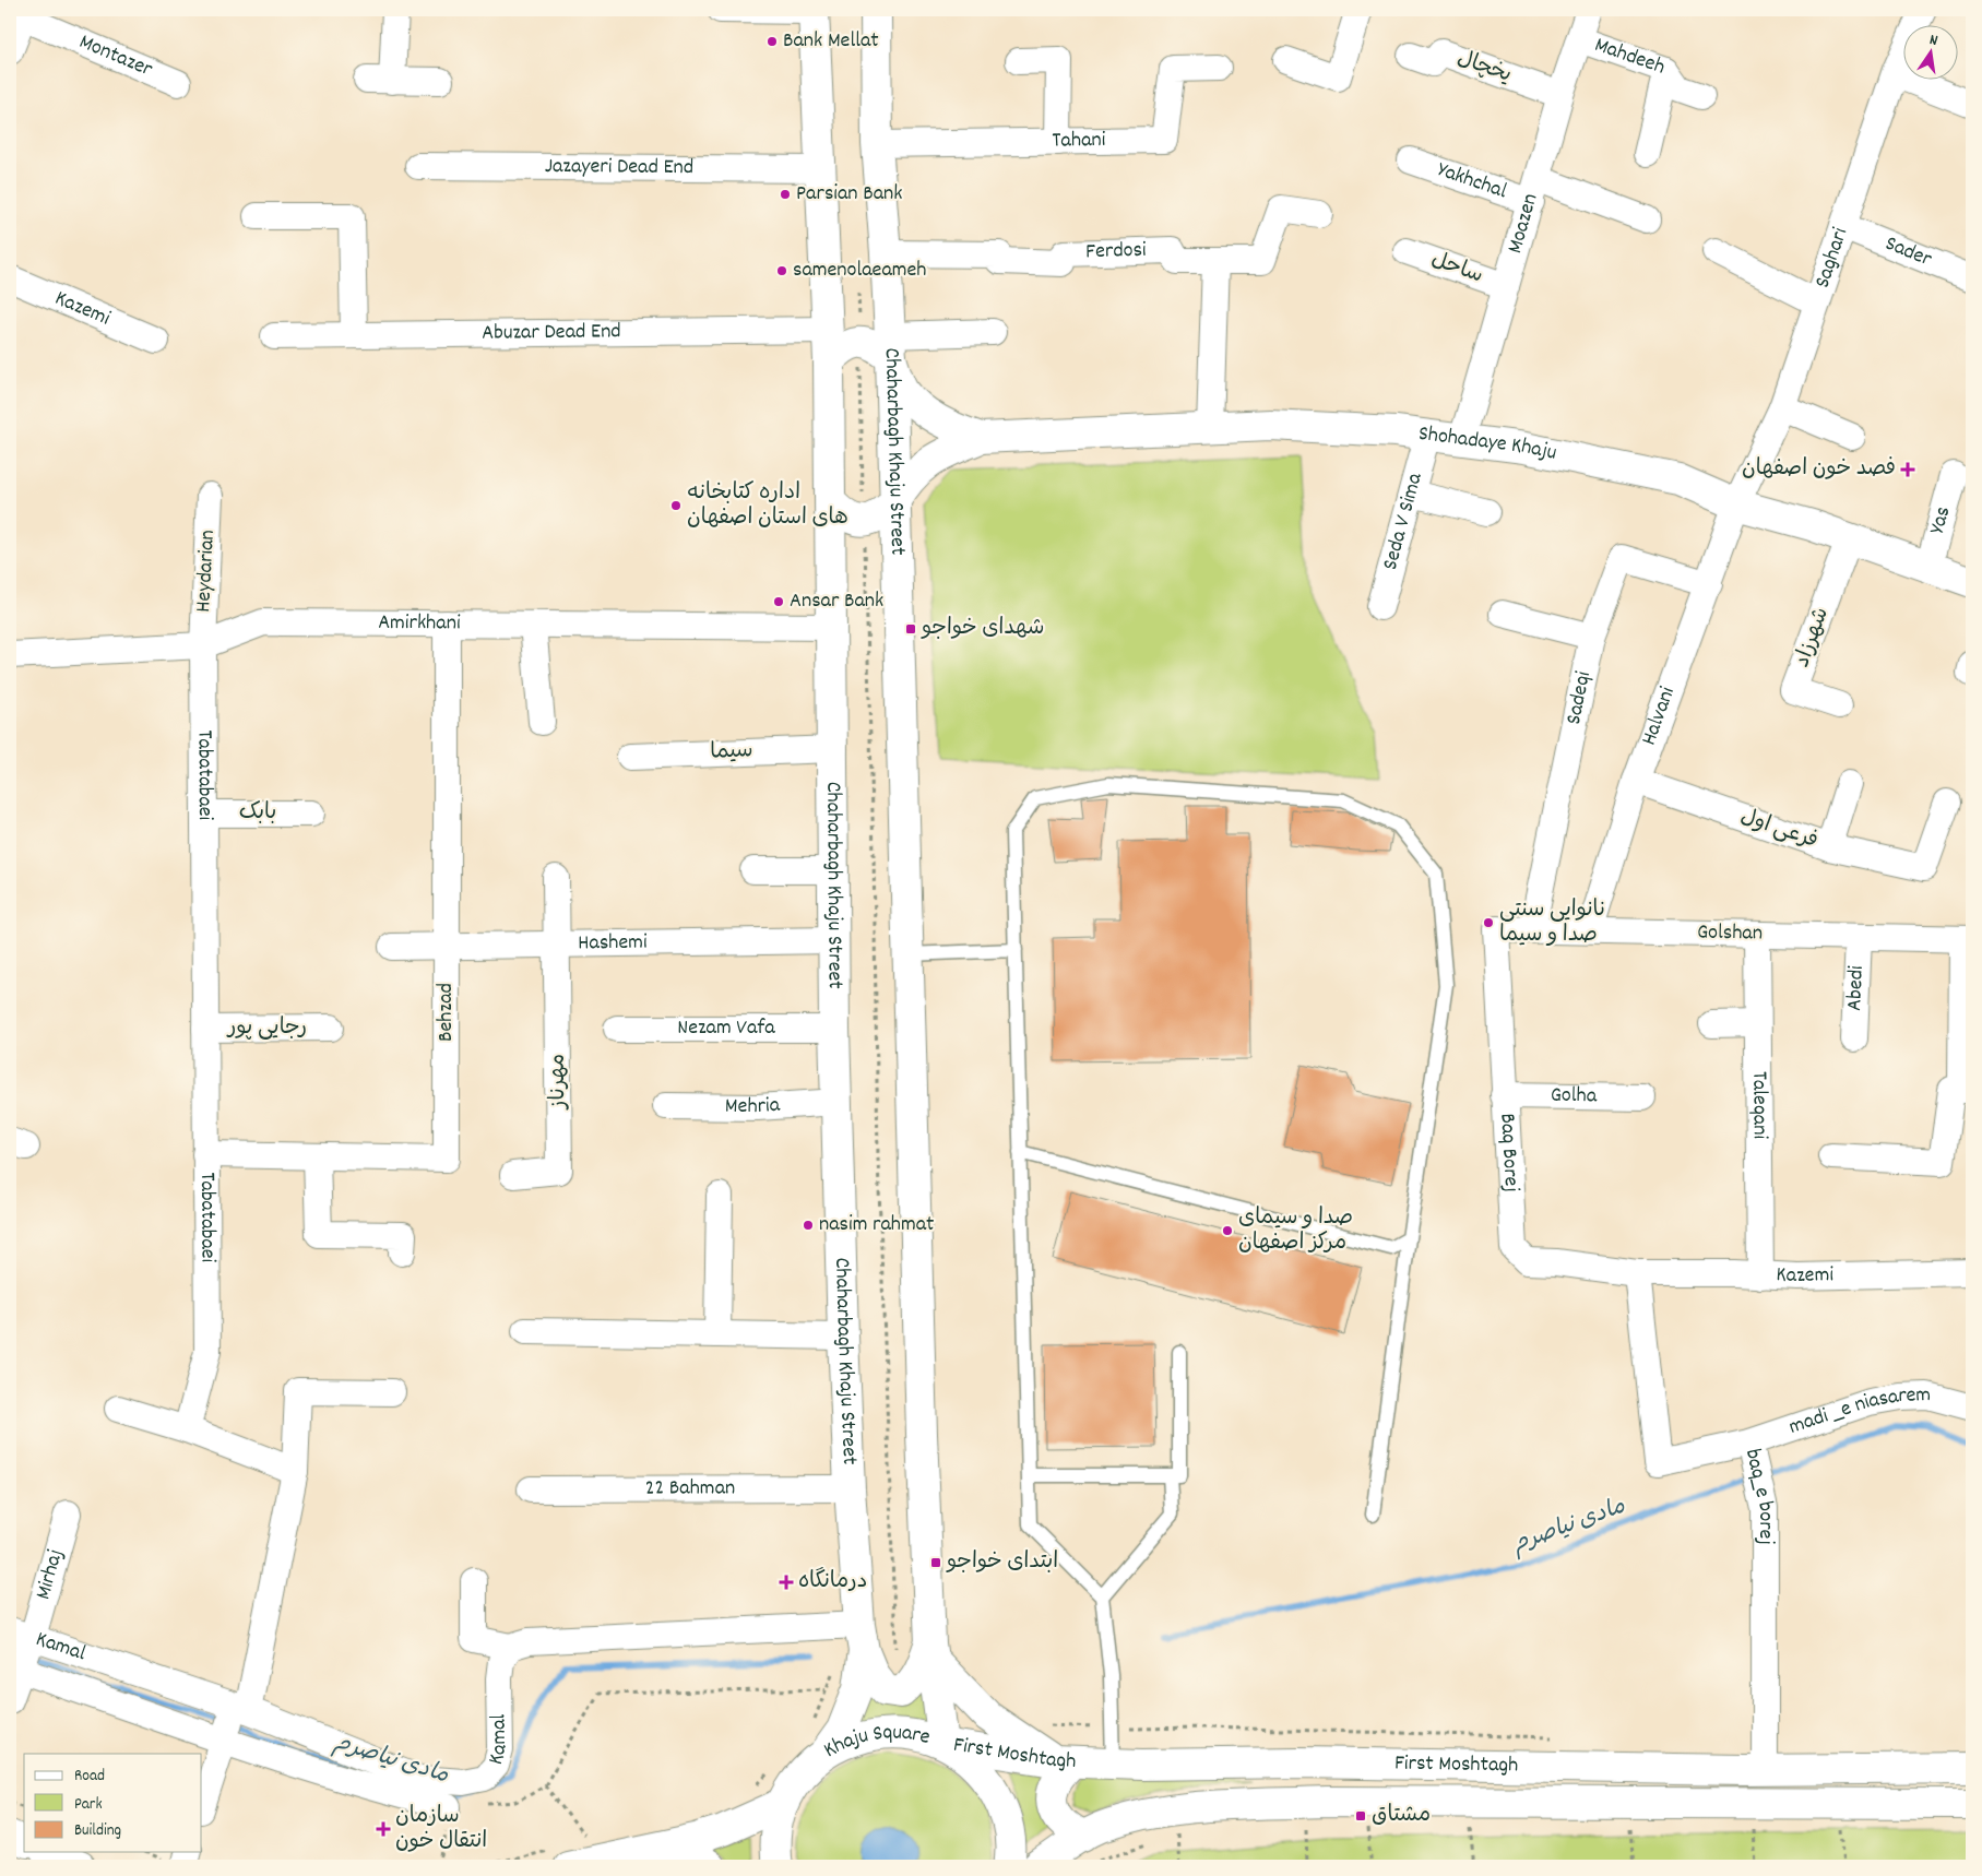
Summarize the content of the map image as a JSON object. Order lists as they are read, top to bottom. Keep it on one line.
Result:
{"streets":{"main road":["Shohadaye Khaju","Chaharbagh Khaju Street","Khaju Square","First Moshtagh"],"street":["Montazer","Mahdeeh","یخچال","Tahani","Jazayeri Dead End","Yakhchal","Moazen","Ferdosi","Sader","Saghari","ساحل","Kazemi","Abuzar Dead End","Seda V Sima","Yas","Heydarian","Amirkhani","شهرزاد","Sadeqi","Halvani","سیما","Tabatabaei","بابک","فرعی اول","Golshan","Hashemi","Abedi","Behzad","رجایی پور","Nezam Vafa","مهرناز","Golha","Taleqani","Mehria","Baq Borej","madi _e niasarem","22 Bahman","baq_e borej","Mirhaj","Kamal"]},"crossings":[["Mahdeeh","Moazen"],["یخچال","Moazen"],["Tahani","Chaharbagh Khaju Street"],["Jazayeri Dead End","Chaharbagh Khaju Street"],["Yakhchal","Moazen"],["Moazen","ساحل"],["Moazen","Shohadaye Khaju"],["Ferdosi","Chaharbagh Khaju Street"],["Sader","Saghari"],["Saghari","Shohadaye Khaju"],["Saghari","Halvani"],["Kazemi","Taleqani"],["Kazemi","Baq Borej"],["Kazemi","baq_e borej"],["Abuzar Dead End","Chaharbagh Khaju Street"],["Shohadaye Khaju","Seda V Sima"],["Shohadaye Khaju","Yas"],["Shohadaye Khaju","شهرزاد"],["Shohadaye Khaju","Halvani"],["Chaharbagh Khaju Street","Amirkhani"],["Chaharbagh Khaju Street","سیما"],["Chaharbagh Khaju Street","Hashemi"],["Chaharbagh Khaju Street","Nezam Vafa"],["Chaharbagh Khaju Street","Mehria"],["Chaharbagh Khaju Street","22 Bahman"],["Chaharbagh Khaju Street","Khaju Square"],["Chaharbagh Khaju Street","First Moshtagh"],["Heydarian","Amirkhani"],["Heydarian","Tabatabaei"],["Amirkhani","Tabatabaei"],["Amirkhani","Behzad"],["Sadeqi","Halvani"],["Sadeqi","Golshan"],["Halvani","فرعی اول"],["Halvani","Golshan"],["Tabatabaei","بابک"],["Tabatabaei","Behzad"],["Tabatabaei","رجایی پور"],["Golshan","Abedi"],["Golshan","Taleqani"],["Golshan","Baq Borej"],["Hashemi","Behzad"],["Hashemi","مهرناز"],["Golha","Baq Borej"],["Baq Borej","baq_e borej"],["madi _e niasarem","baq_e borej"],["baq_e borej","First Moshtagh"],["Mirhaj","Kamal"],["Khaju Square","First Moshtagh"]],"water":["مادی نیاصرم"],"places":{"other":["Bank Mellat","Parsian Bank","samenolaeameh","اداره کتابخانه های استان اصفهان","Ansar Bank","نانوایی سنتی صدا و سیما","nasim rahmat","صدا و سیمای مرکز اصفهان"],"health":["فصد خون اصفهان","درمانگاه","سازمان انتقال خون"],"transit":["شهدای خواجو","ابتدای خواجو","مشتاق"]},"legend":["Road","Park","Building"],"north":"top"}
